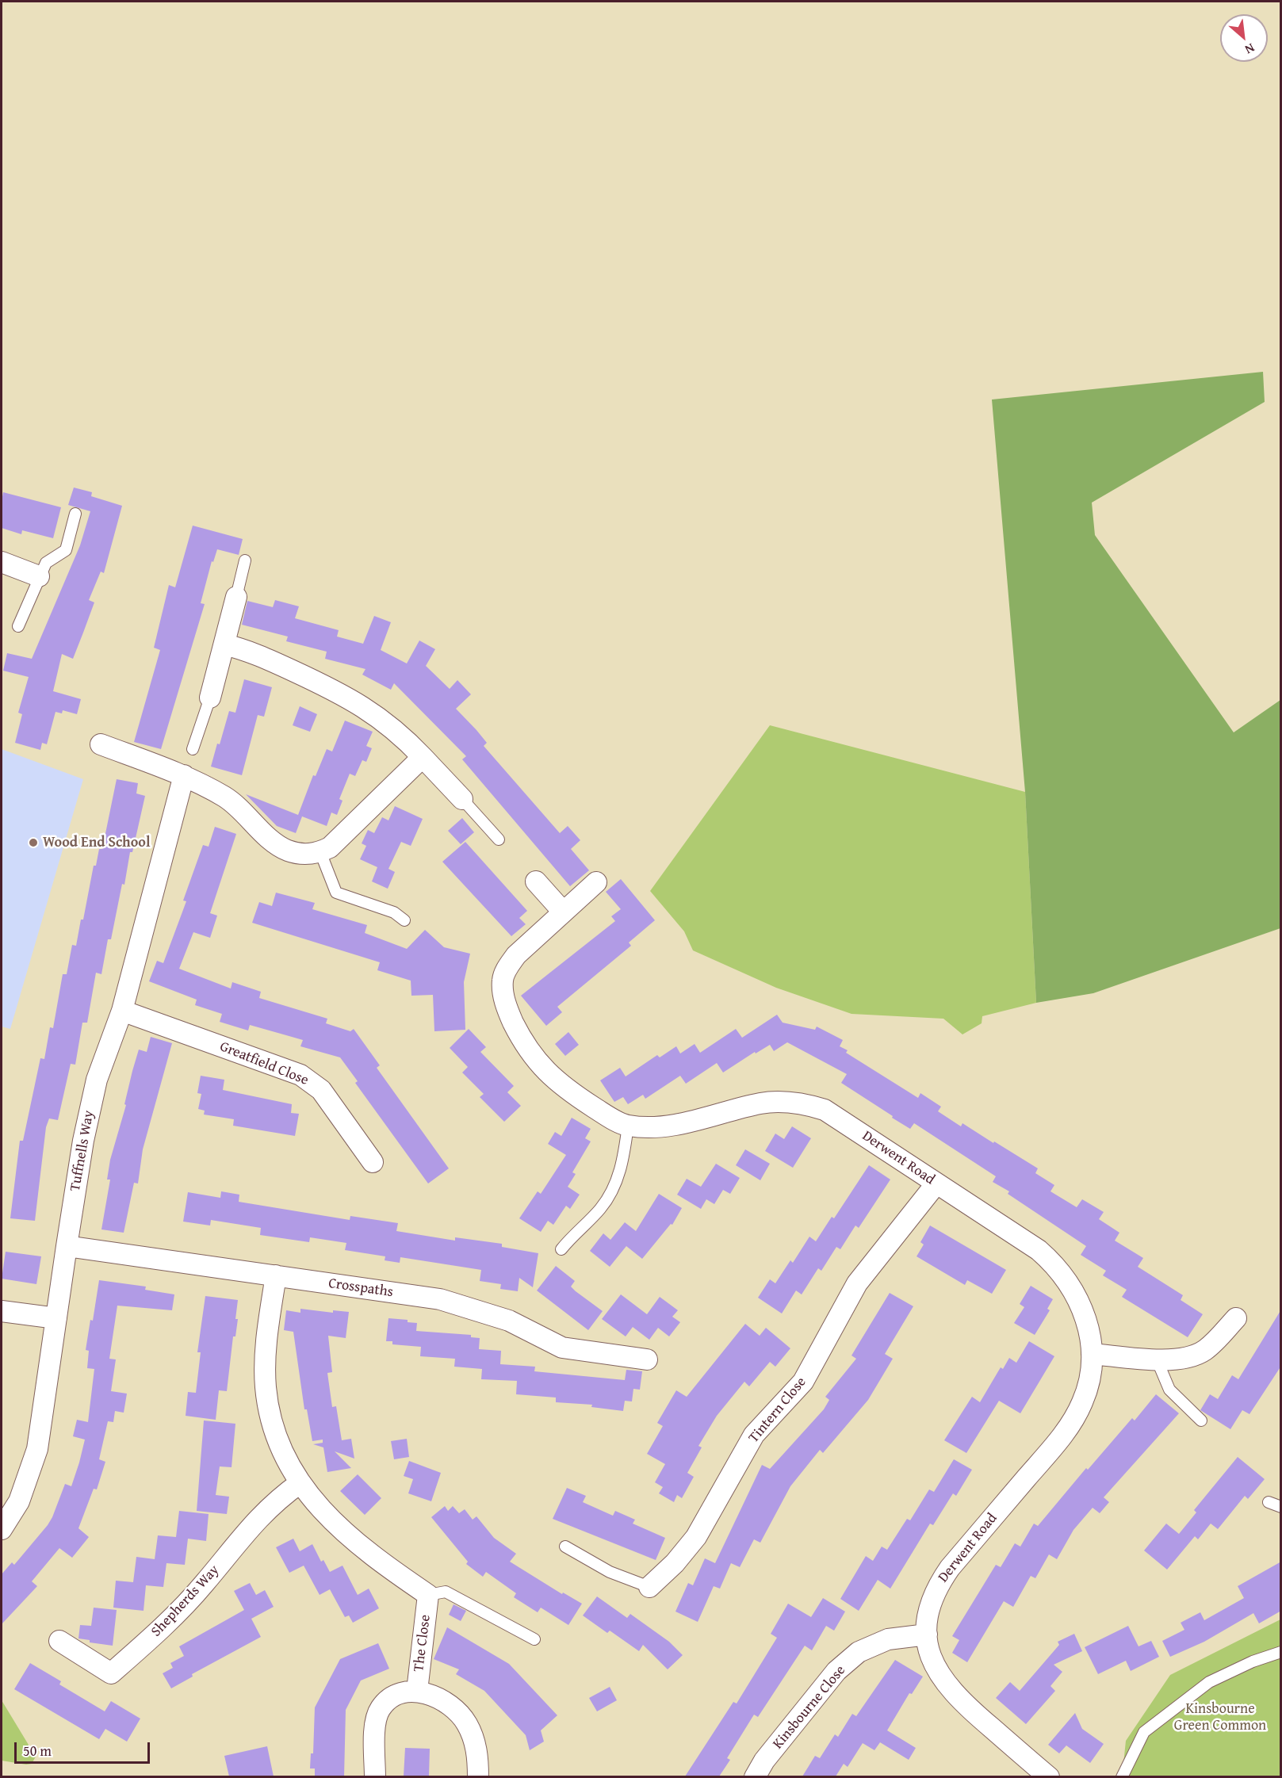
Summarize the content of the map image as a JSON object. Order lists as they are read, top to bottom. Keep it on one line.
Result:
{"streets":{"street":["Greatfield Close","Tuffnells Way","Derwent Road","Crosspaths","Tintern Close","Shepherds Way","The Close","Kinsbourne Close"]},"crossings":[["Greatfield Close","Tuffnells Way"],["Tuffnells Way","Crosspaths"],["Derwent Road","Tintern Close"],["Derwent Road","Kinsbourne Close"]],"parks":["Kinsbourne Green Common"],"places":["Wood End School"],"scale_bar":"50 m","north":"bottom right"}
